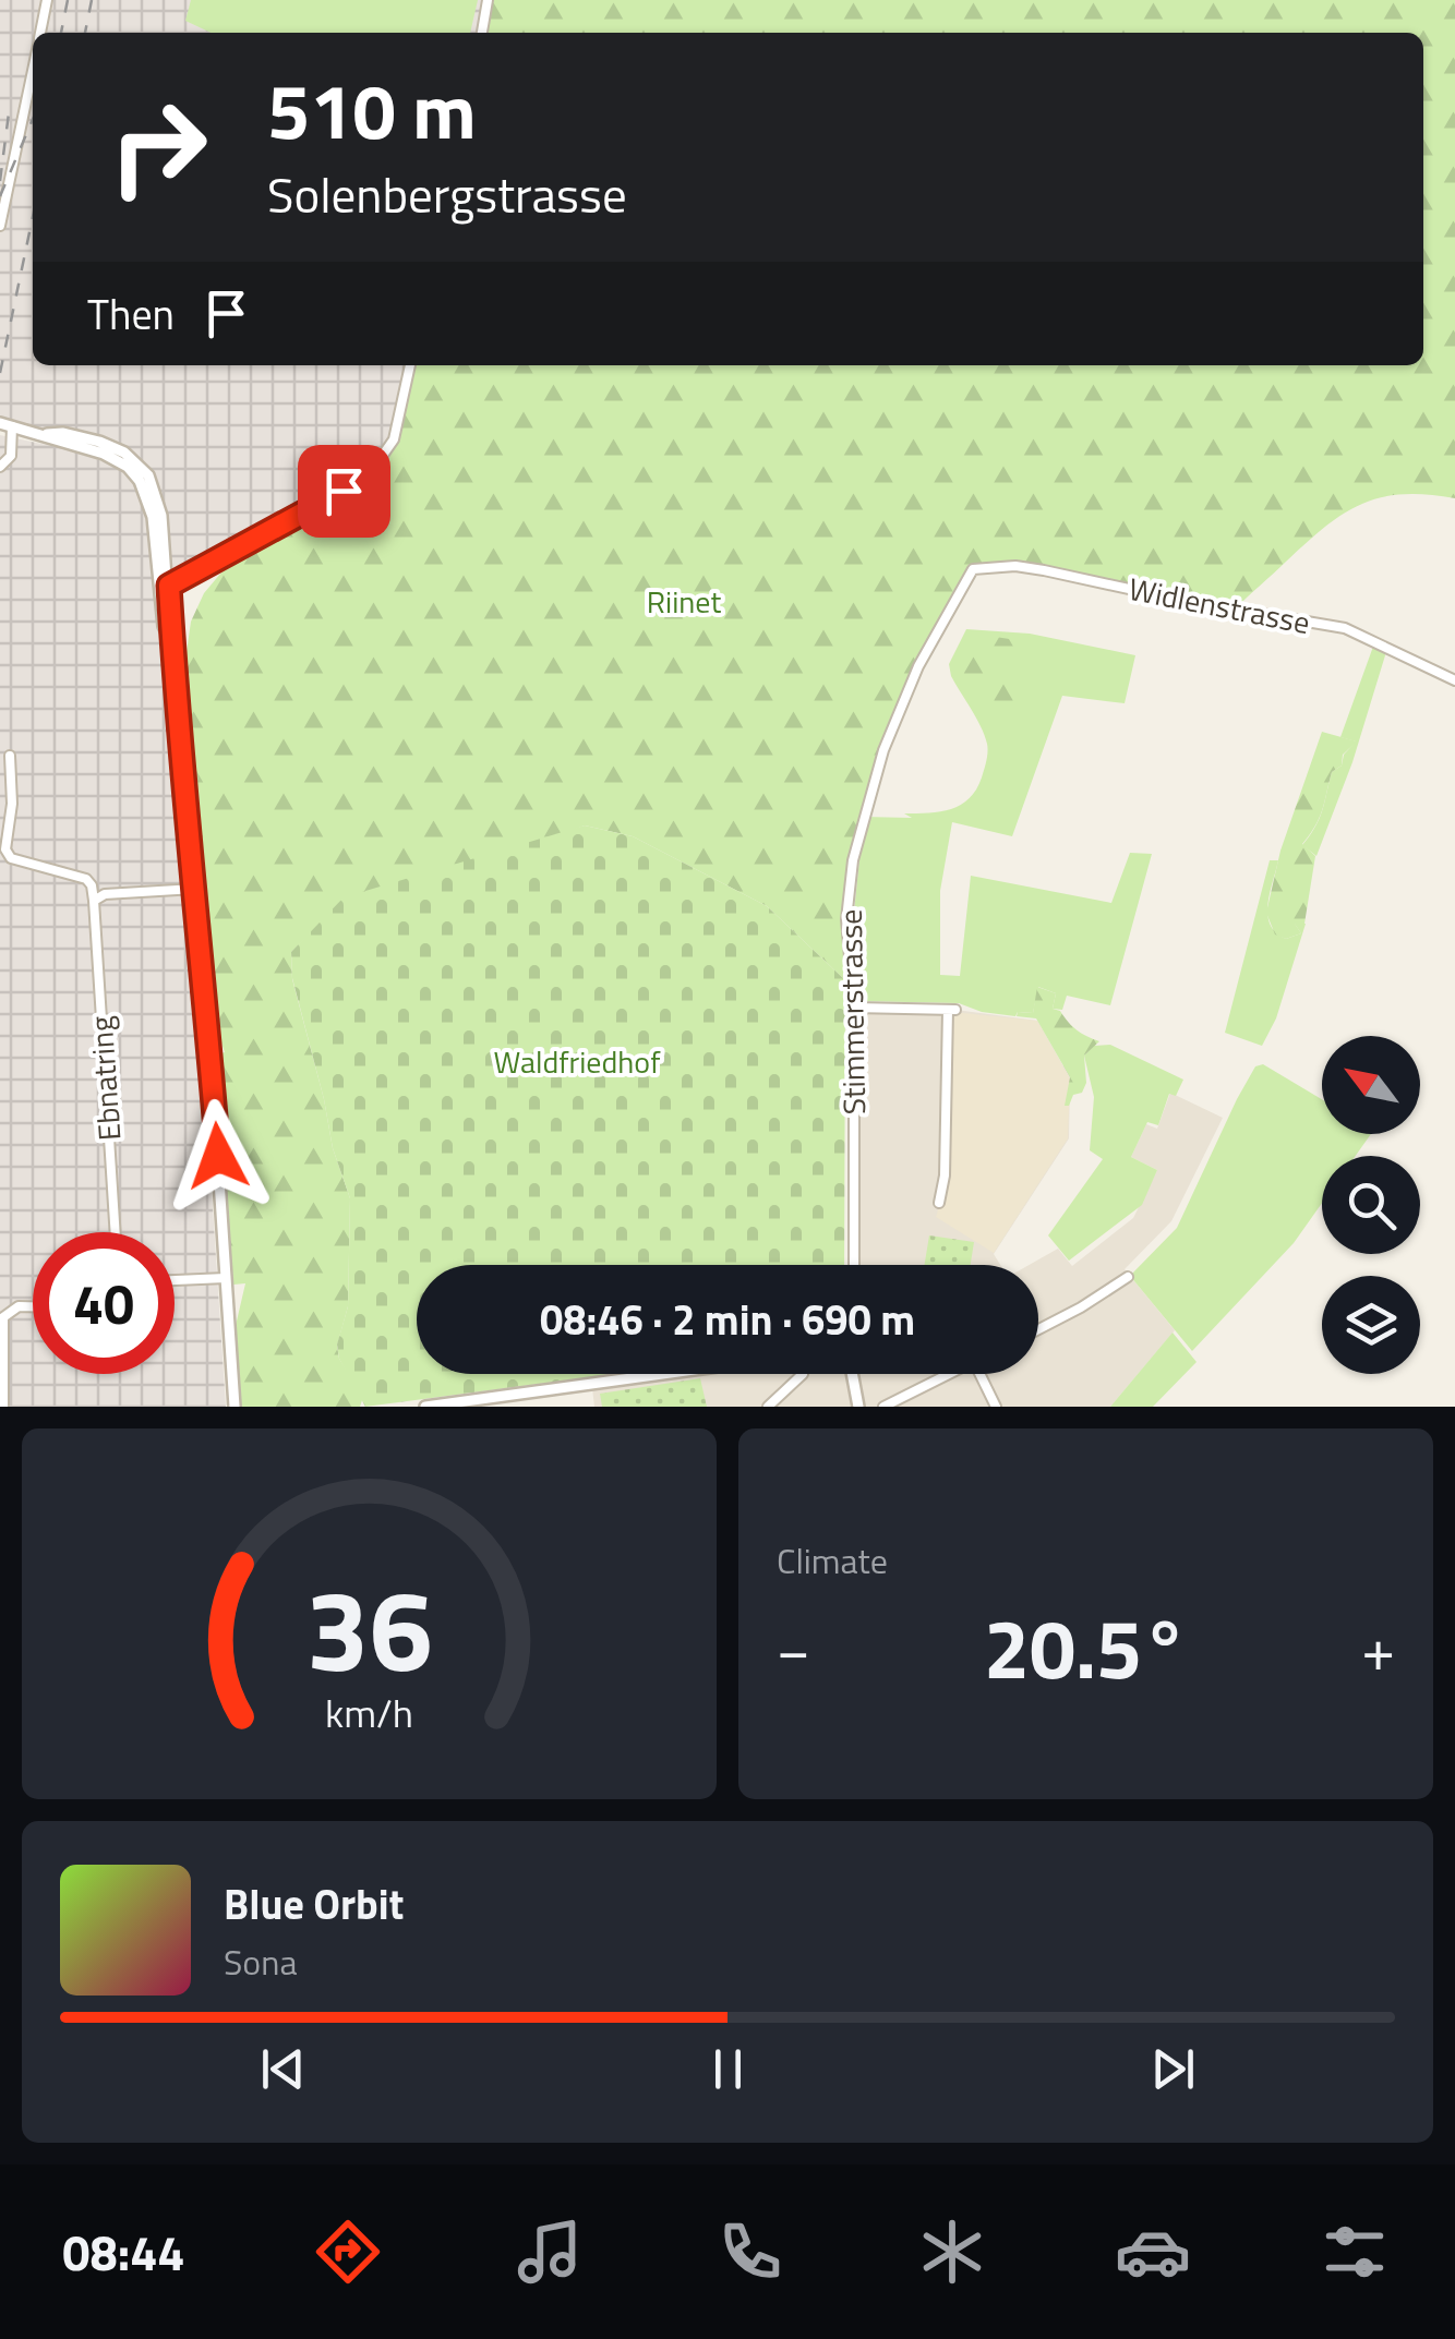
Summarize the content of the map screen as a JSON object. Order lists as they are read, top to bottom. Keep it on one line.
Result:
{"streets":{"street":["Widlenstrasse","Stimmerstrasse","Ebnatring"]},"crossings":[["Widlenstrasse","Stimmerstrasse"]],"parks":["Riinet","Waldfriedhof"],"north":"top left","page":{"turn":["510 m","Solenbergstrasse"],"then":"Then","limit":"40","trip":"08:46 · 2 min · 690 m","tile":"Climate","heat":["−","20.5°","+"],"song":["Blue Orbit","Sona"],"tabs":"08:44","gauge":["36","km/h"]}}
